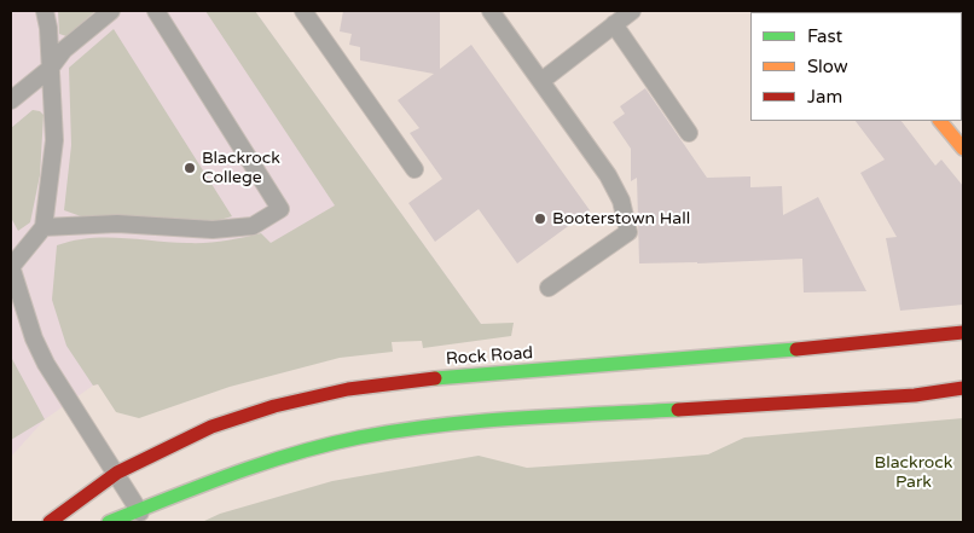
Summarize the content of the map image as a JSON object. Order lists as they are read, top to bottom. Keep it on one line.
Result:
{"streets":{"main road":["Rock Road"]},"parks":["Blackrock Park"],"places":["Blackrock College","Booterstown Hall"],"legend":["Fast","Slow","Jam"]}
